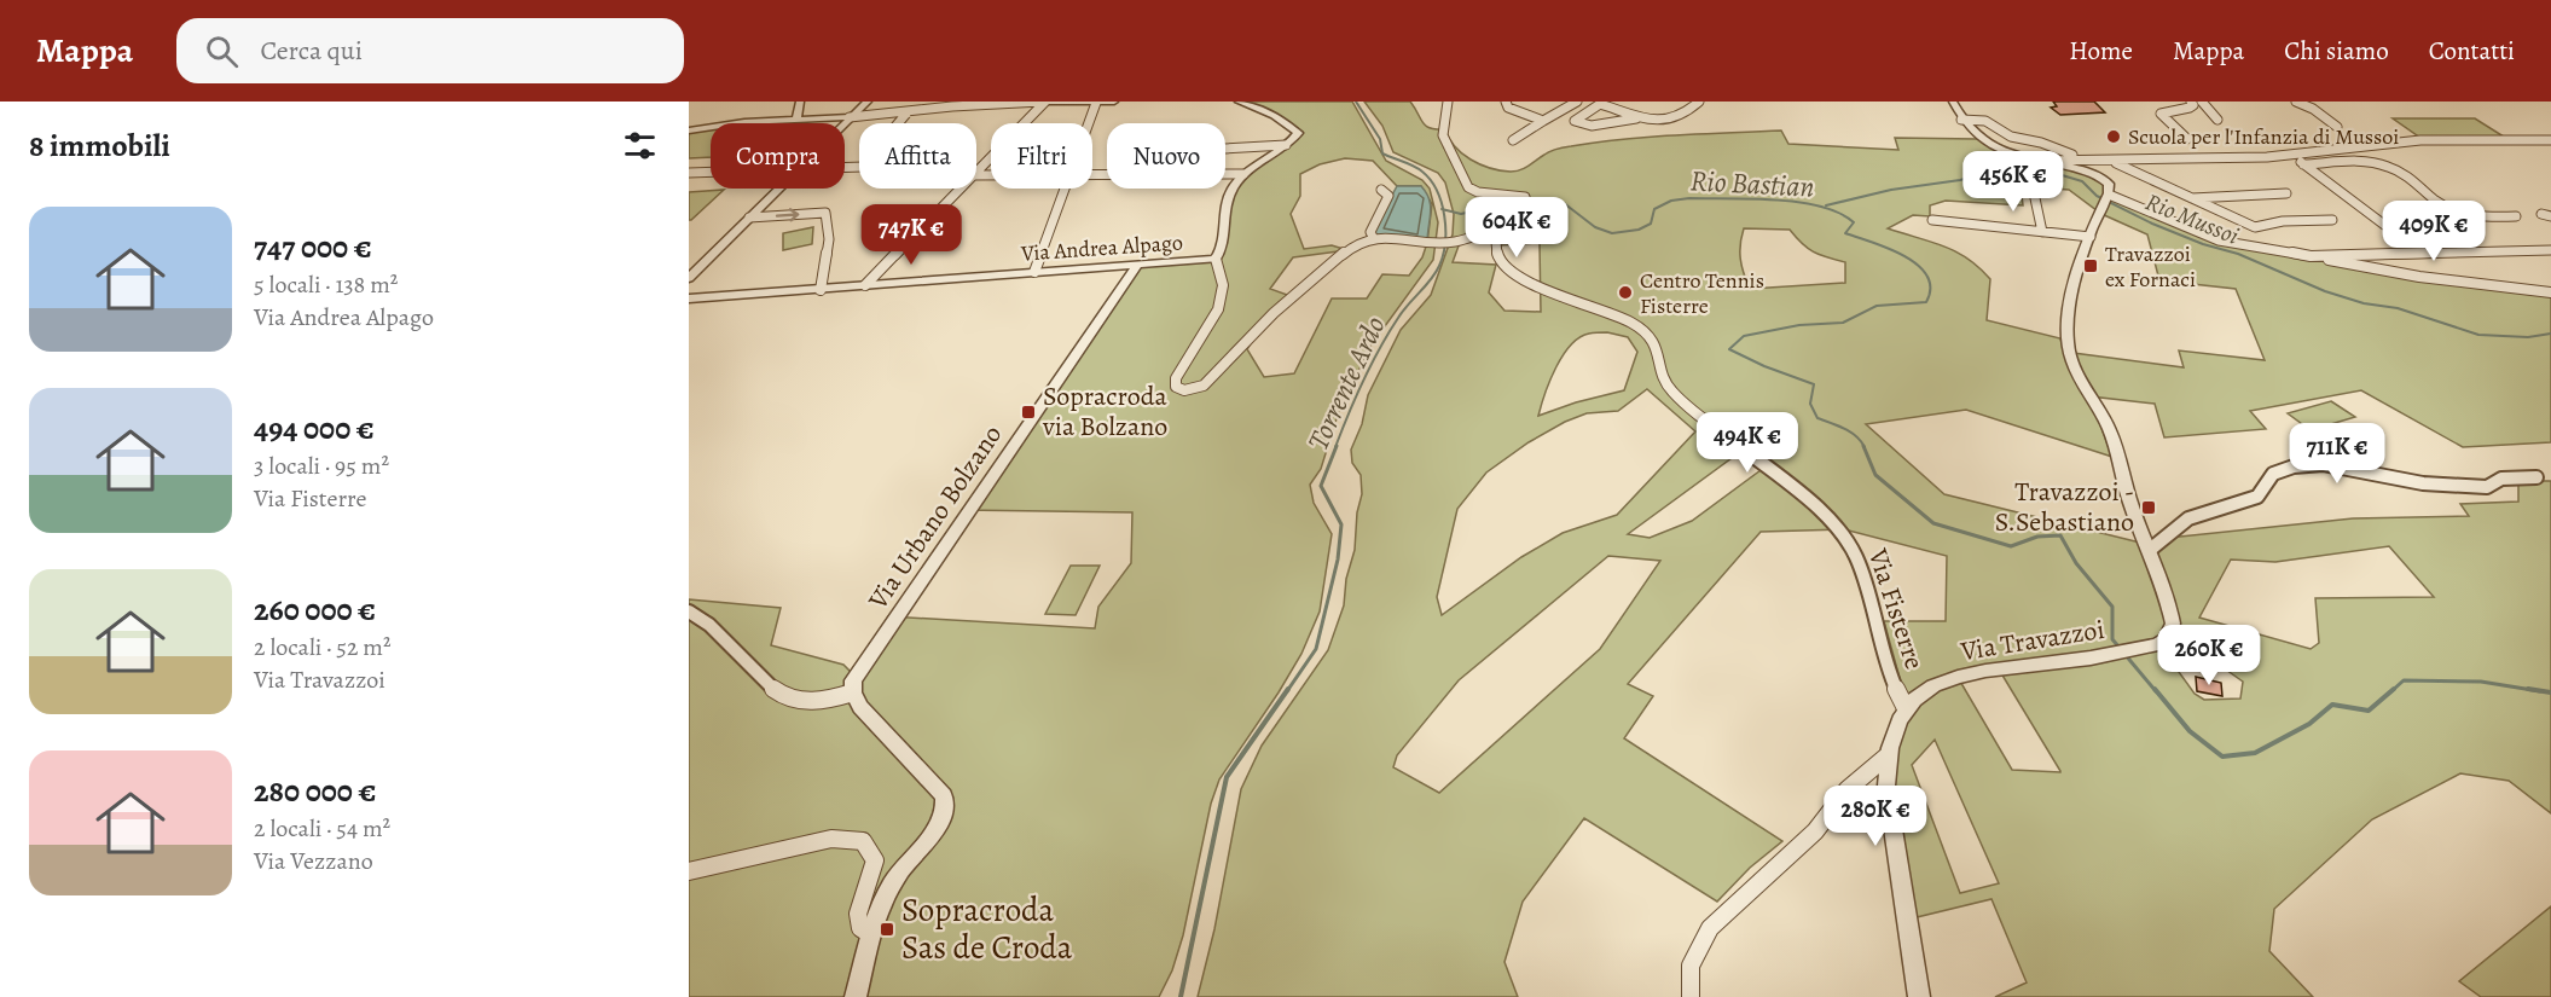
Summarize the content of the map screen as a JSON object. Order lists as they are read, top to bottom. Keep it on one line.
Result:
{"streets":{"street":["Via Andrea Alpago","Via Urbano Bolzano","Via Fisterre","Via Travazzoi"]},"crossings":[["Via Andrea Alpago","Via Urbano Bolzano"],["Via Fisterre","Via Travazzoi"]],"water":["Rio Bastian","Rio Mussoi","Torrente Ardo"],"places":{"other":["Scuola per l'Infanzia di Mussoi","Centro Tennis Fisterre"],"transit":["Travazzoi ex Fornaci","Sopracroda via Bolzano","Travazzoi - S.Sebastiano","Sopracroda Sas de Croda"]},"page":{"header":"Mappa","search":"Cerca qui","nav":["Home","Mappa","Chi siamo","Contatti"],"heading":"8 immobili","chip":["Compra","Affitta","Filtri","Nuovo"],"price":["456K €","604K €","409K €","747K €","494K €","711K €","260K €","280K €"],"list":[{"name":"747 000 €","note":"5 locali · 138 m² · Via Andrea Alpago"},{"name":"494 000 €","note":"3 locali · 95 m² · Via Fisterre"},{"name":"260 000 €","note":"2 locali · 52 m² · Via Travazzoi"},{"name":"280 000 €","note":"2 locali · 54 m² · Via Vezzano"}]}}
